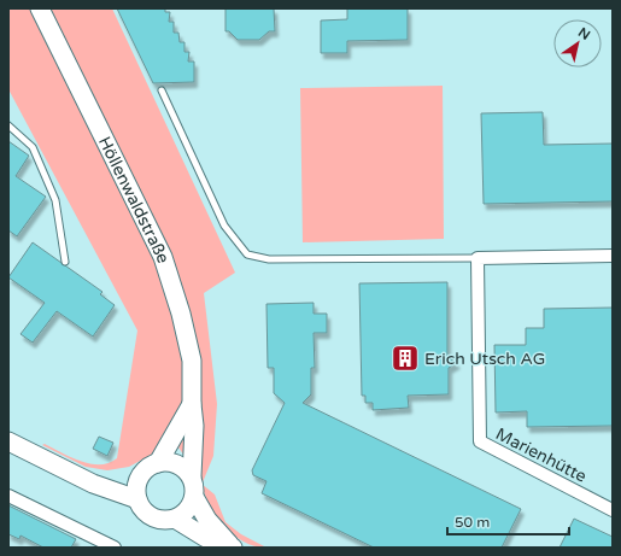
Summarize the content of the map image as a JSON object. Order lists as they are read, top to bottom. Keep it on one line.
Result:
{"streets":{"street":["Höllenwaldstraße","Marienhütte"]},"places":{"building":["Erich Utsch AG"]},"scale_bar":"50 m","north":"top right"}
